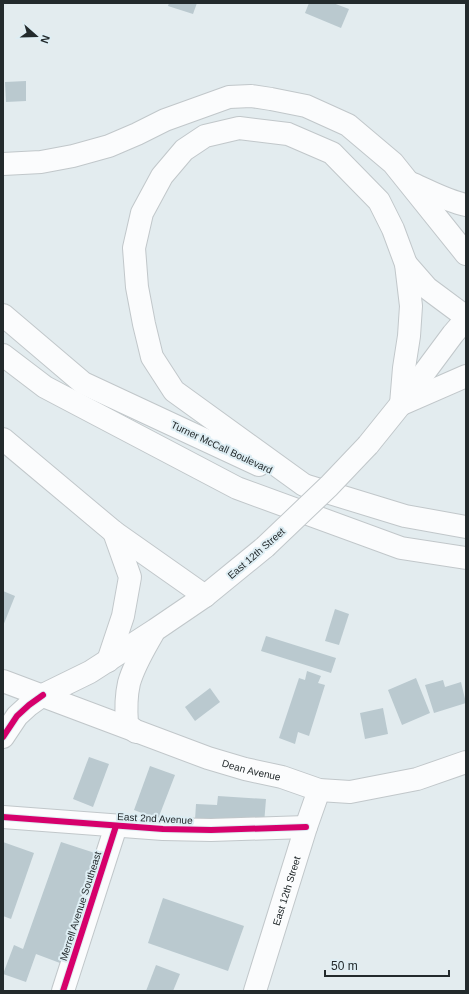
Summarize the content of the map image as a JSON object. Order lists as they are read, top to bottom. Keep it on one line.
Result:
{"streets":{"main road":["Turner McCall Boulevard","East 12th Street","Dean Avenue","East 2nd Avenue","Merrell Avenue Southeast"]},"crossings":[["East 12th Street","Dean Avenue"],["East 12th Street","East 2nd Avenue"],["East 2nd Avenue","Merrell Avenue Southeast"]],"scale_bar":"50 m","north":"right"}
